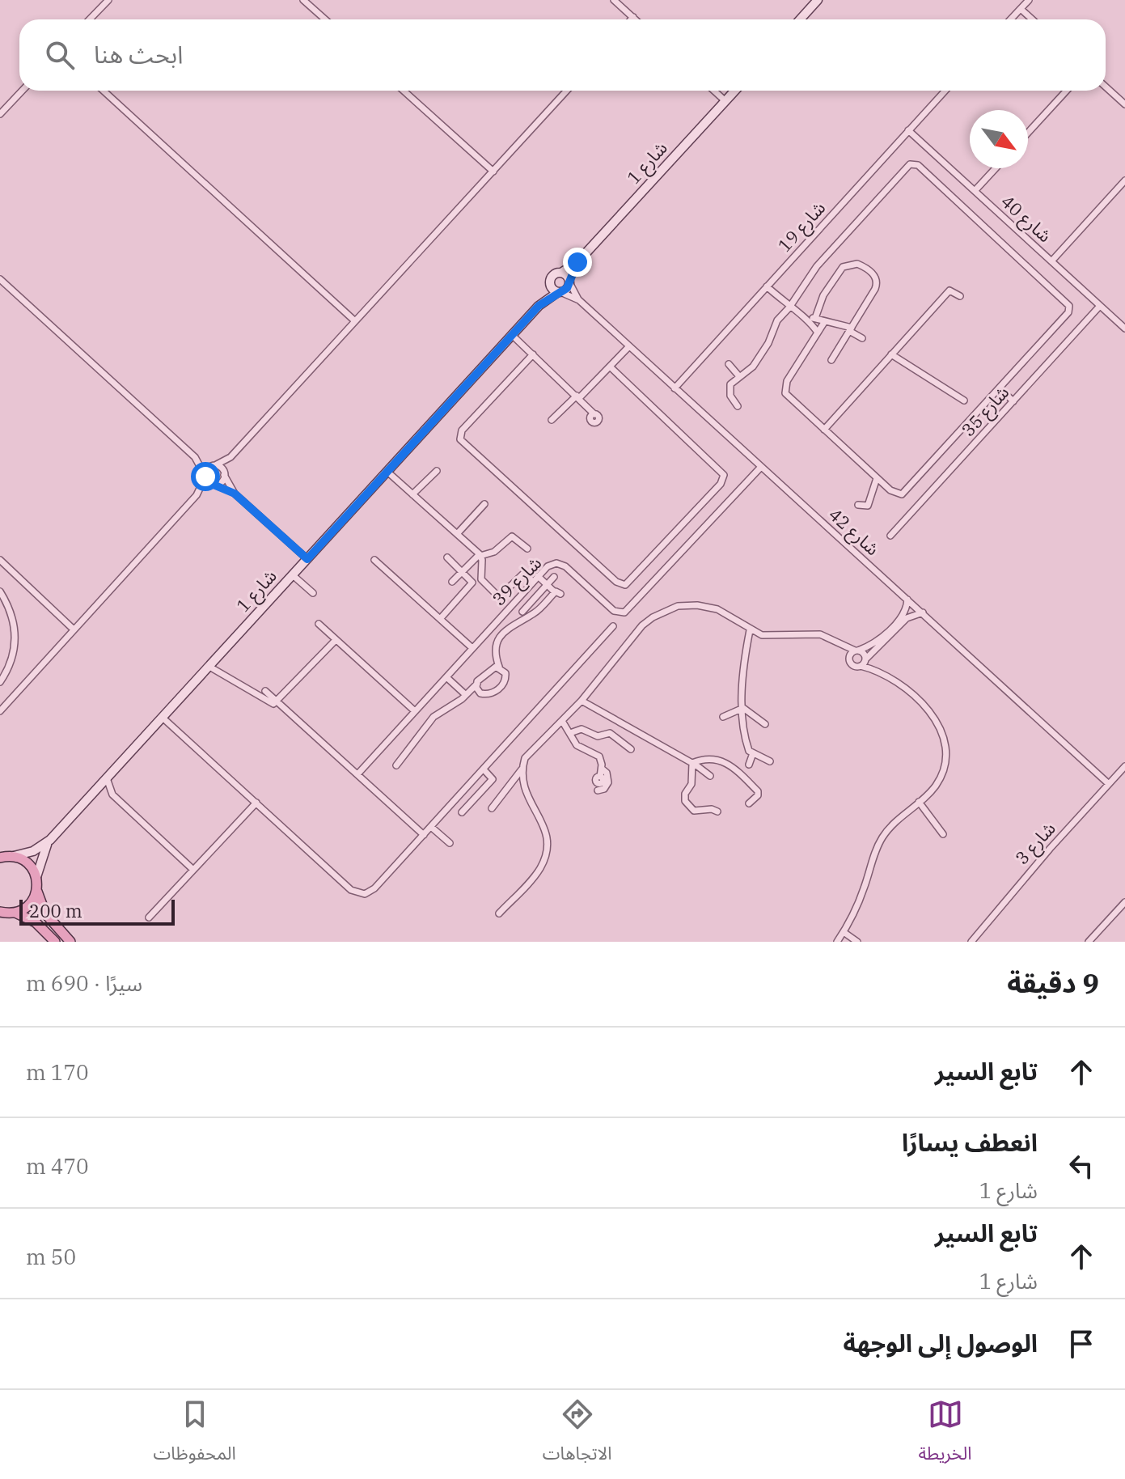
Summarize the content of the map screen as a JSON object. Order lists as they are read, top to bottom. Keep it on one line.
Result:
{"streets":{"street":["شارع 1","شارع 40","شارع 19","شارع 35","شارع 42","شارع 39","شارع 3"]},"crossings":[["شارع 1","شارع 42"],["شارع 40","شارع 19"],["شارع 40","شارع 35"],["شارع 19","شارع 42"],["شارع 42","شارع 39"],["شارع 42","شارع 3"]],"scale_bar":"200 m","north":"bottom right","page":{"search":"ابحث هنا","scale":"200 m","heading":["9 دقيقة","سيرًا · 690 m"],"list":[["تابع السير","170 m"],["انعطف يسارًا","شارع 1","470 m"],["تابع السير","شارع 1","50 m"],"الوصول إلى الوجهة"],"nav":["الخريطة","الاتجاهات","المحفوظات"]}}
